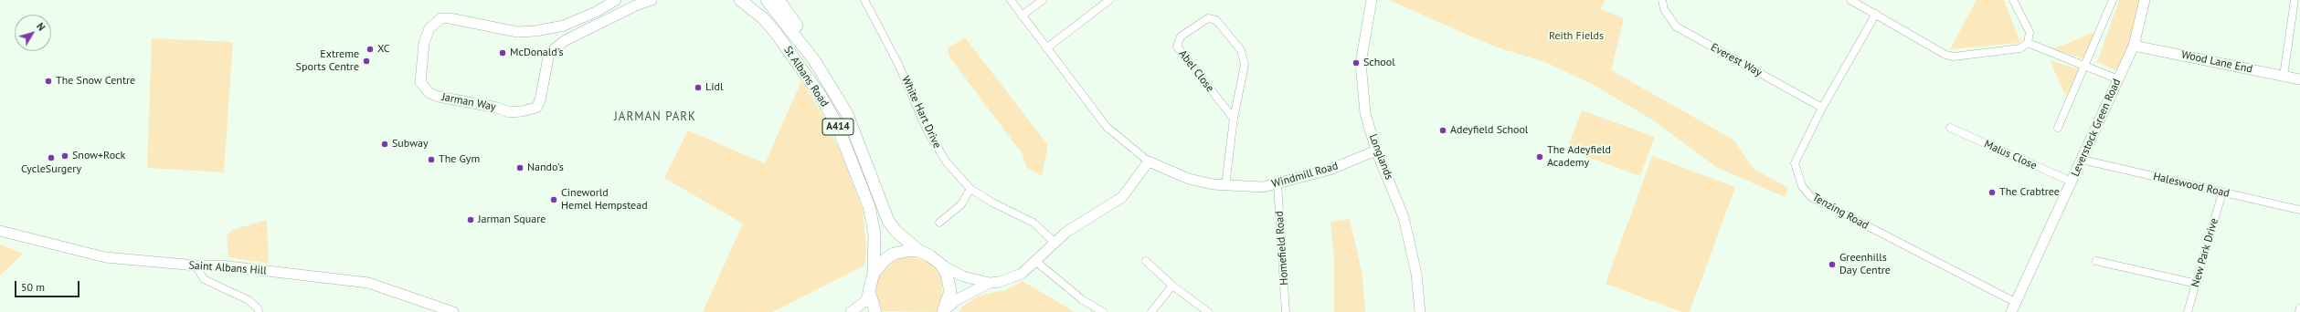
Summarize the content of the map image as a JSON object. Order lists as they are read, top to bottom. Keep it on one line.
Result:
{"streets":{"main road":["St Albans Road","A414"],"street":["Everest Way","Wood Lane End","Abel Close","Jarman Way","White Hart Drive","Leverstock Green Road","Malus Close","Longlands","Windmill Road","Haleswood Road","Tenzing Road","Homefield Road","New Park Drive","Saint Albans Hill"]},"crossings":[["Everest Way","Tenzing Road"],["Wood Lane End","Leverstock Green Road"],["Abel Close","Windmill Road"],["St Albans Road","A414"],["Leverstock Green Road","Malus Close"],["Leverstock Green Road","Haleswood Road"],["Leverstock Green Road","Tenzing Road"],["Longlands","Windmill Road"],["Windmill Road","Homefield Road"],["Haleswood Road","New Park Drive"]],"districts":["JARMAN PARK"],"parks":["Reith Fields"],"places":["XC","McDonald's","Extreme Sports Centre","School","The Snow Centre","Lidl","Adeyfield School","Subway","Snow+Rock","The Adeyfield Academy","CycleSurgery","The Gym","Nando's","The Crabtree","Cineworld Hemel Hempstead","Jarman Square","Greenhills Day Centre"],"scale_bar":"50 m","north":"top right"}
